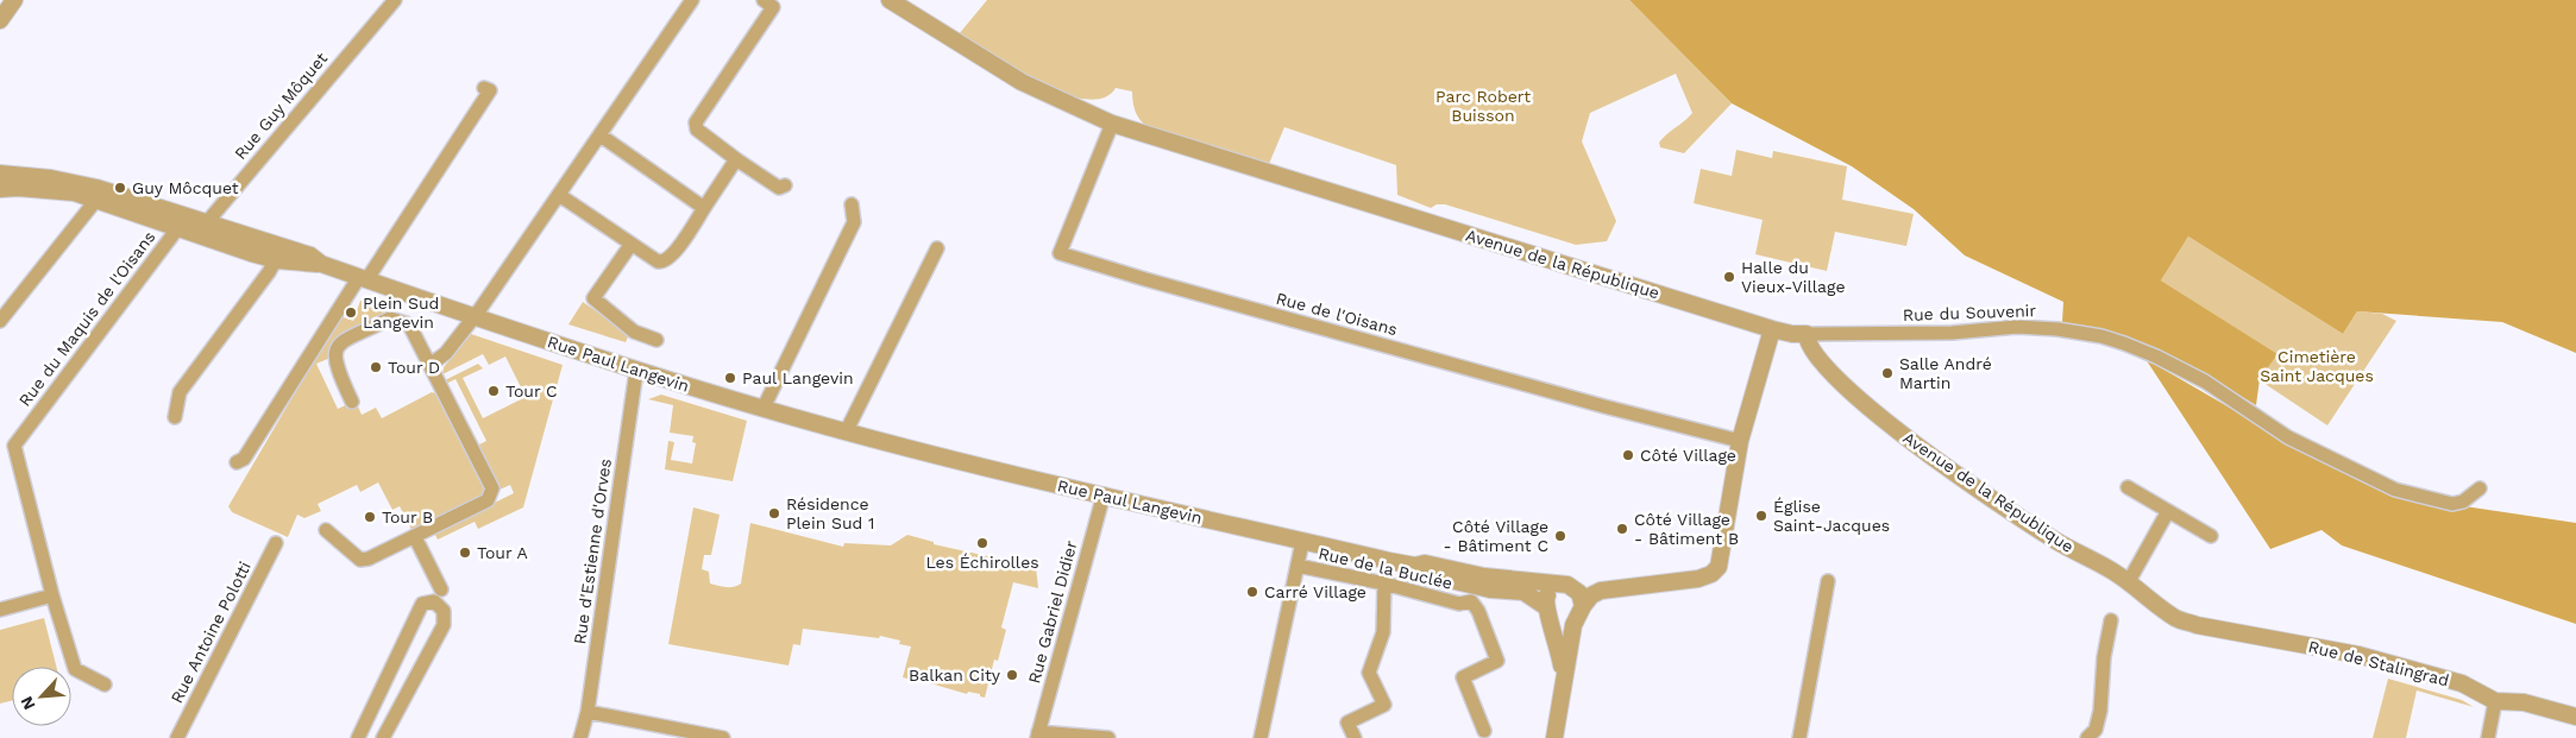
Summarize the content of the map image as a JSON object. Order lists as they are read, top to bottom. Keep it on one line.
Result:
{"streets":{"street":["Rue Guy Môquet","Avenue de la République","Rue du Souvenir","Rue de l'Oisans","Rue du Maquis de l'Oisans","Rue Paul Langevin","Rue d'Estienne d'Orves","Rue de la Buclée","Rue Gabriel Didier","Rue Antoine Polotti","Rue de Stalingrad"]},"crossings":[["Rue Guy Môquet","Rue Paul Langevin"],["Avenue de la République","Rue du Souvenir"],["Avenue de la République","Rue de l'Oisans"],["Avenue de la République","Rue de Stalingrad"],["Rue du Maquis de l'Oisans","Rue Paul Langevin"],["Rue Paul Langevin","Rue d'Estienne d'Orves"],["Rue Paul Langevin","Rue de la Buclée"],["Rue Paul Langevin","Rue Gabriel Didier"]],"parks":["Parc Robert Buisson","Cimetière Saint Jacques"],"places":["Guy Môcquet","Halle du Vieux-Village","Plein Sud Langevin","Tour D","Salle André Martin","Paul Langevin","Tour C","Côté Village","Résidence Plein Sud 1","Église Saint-Jacques","Tour B","Côté Village - Bâtiment B","Côté Village - Bâtiment C","Les Échirolles","Tour A","Carré Village","Balkan City"],"north":"bottom left"}
